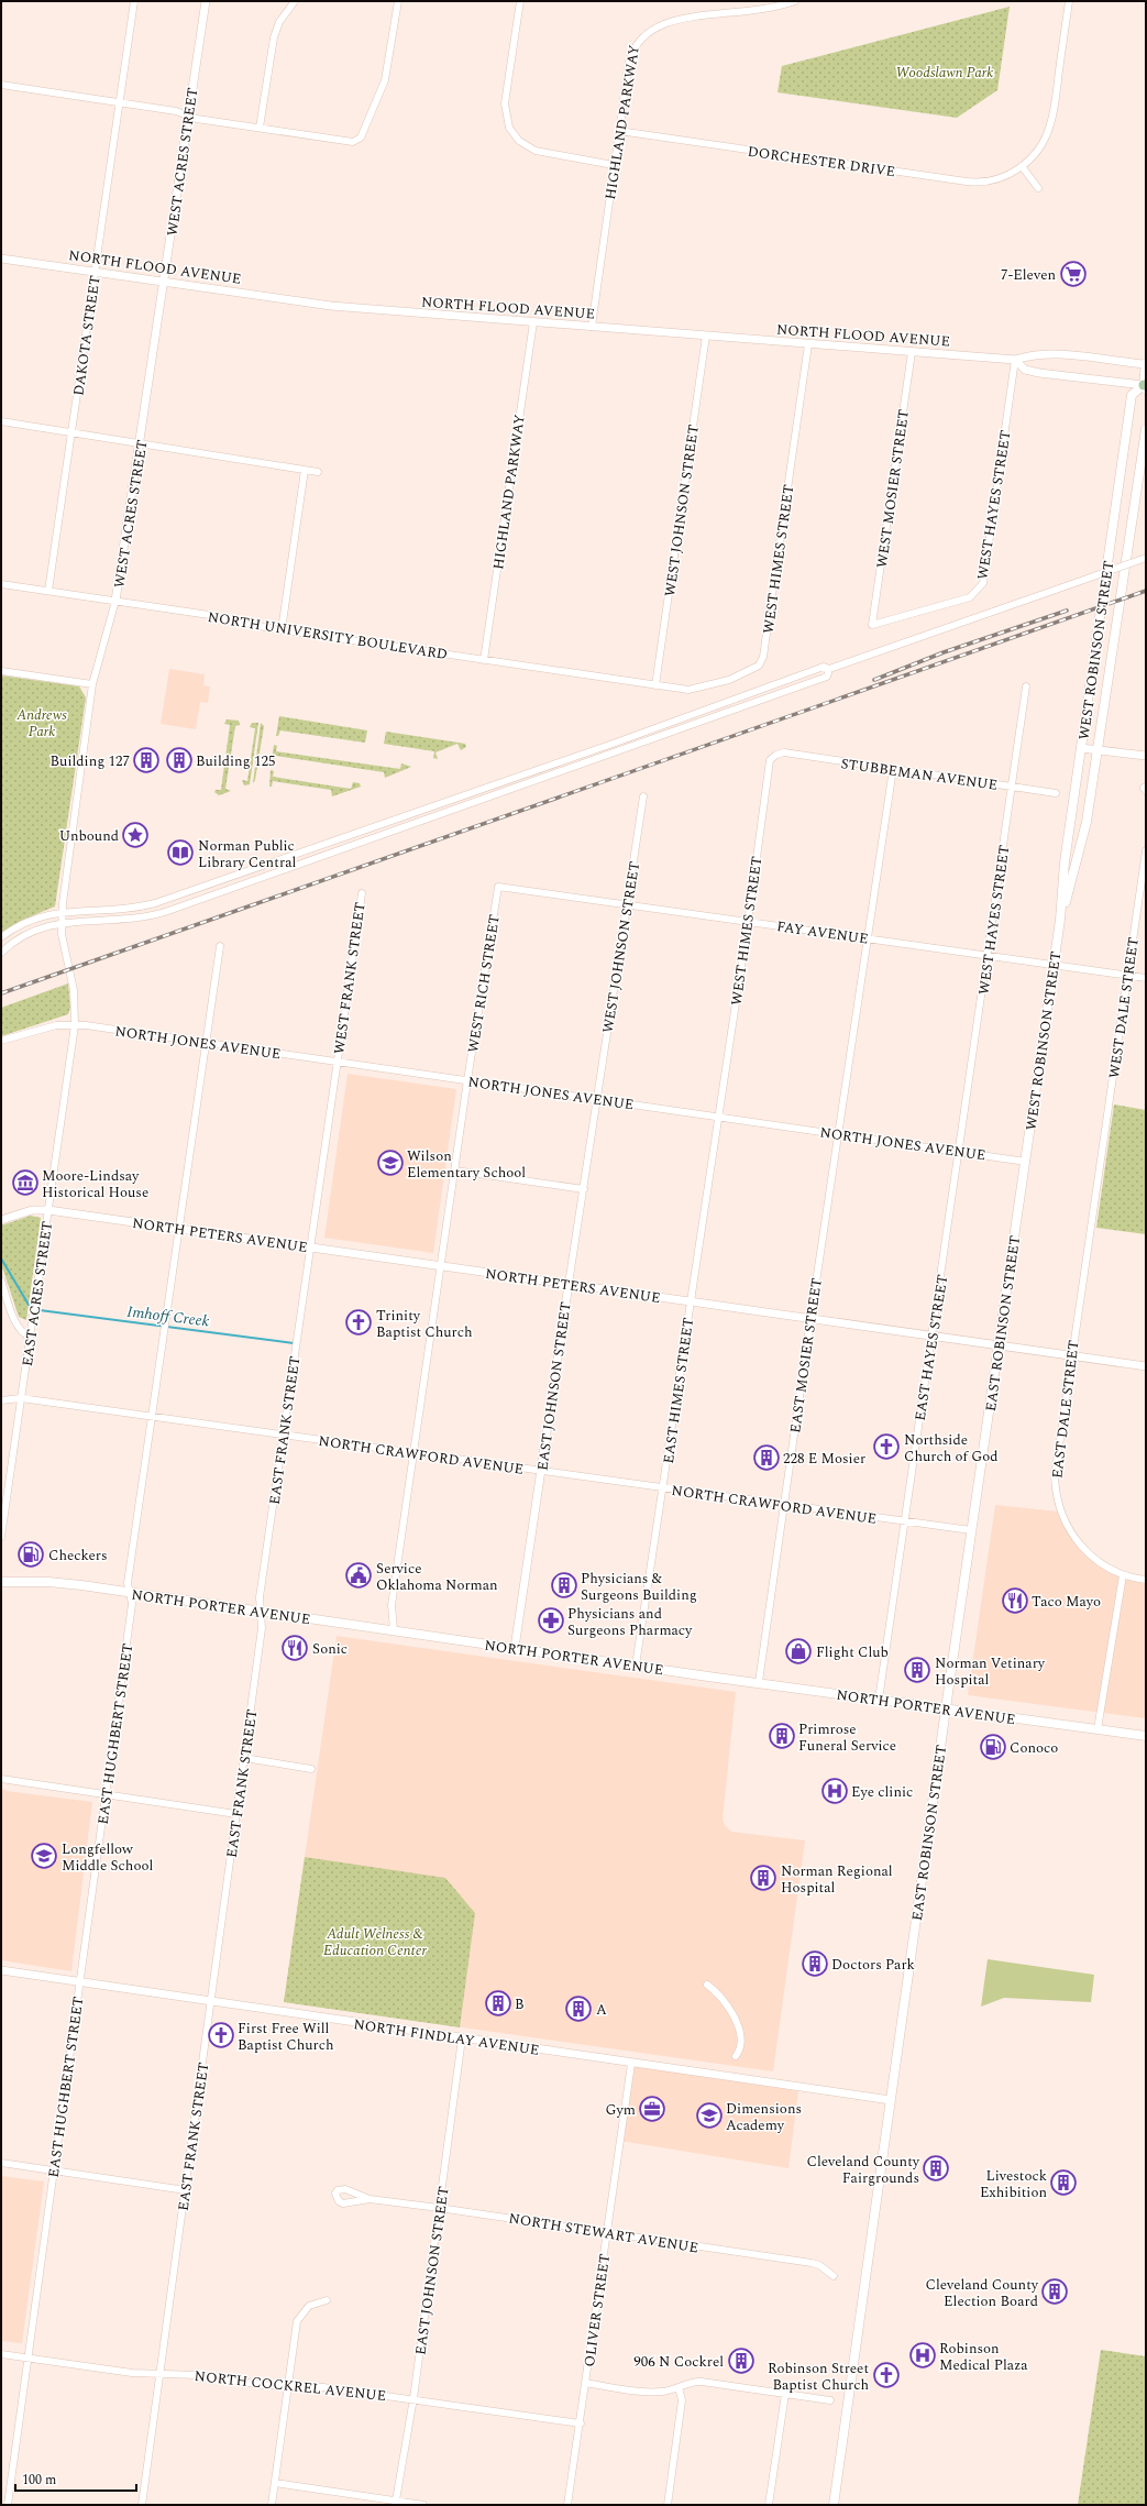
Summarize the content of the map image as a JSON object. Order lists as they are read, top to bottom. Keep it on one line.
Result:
{"streets":{"main road":["WEST ROBINSON STREET","EAST ROBINSON STREET","NORTH PORTER AVENUE"],"street":["HIGHLAND PARKWAY","DORCHESTER DRIVE","WEST ACRES STREET","NORTH FLOOD AVENUE","DAKOTA STREET","WEST MOSIER STREET","WEST HAYES STREET","WEST JOHNSON STREET","WEST HIMES STREET","NORTH UNIVERSITY BOULEVARD","STUBBEMAN AVENUE","FAY AVENUE","WEST FRANK STREET","WEST RICH STREET","WEST DALE STREET","NORTH JONES AVENUE","NORTH PETERS AVENUE","EAST ACRES STREET","EAST HAYES STREET","EAST MOSIER STREET","EAST JOHNSON STREET","EAST HIMES STREET","EAST DALE STREET","EAST FRANK STREET","NORTH CRAWFORD AVENUE","EAST HUGHBERT STREET","NORTH FINDLAY AVENUE","NORTH STEWART AVENUE","OLIVER STREET","NORTH COCKREL AVENUE"]},"crossings":[["HIGHLAND PARKWAY","DORCHESTER DRIVE"],["HIGHLAND PARKWAY","NORTH FLOOD AVENUE"],["HIGHLAND PARKWAY","NORTH UNIVERSITY BOULEVARD"],["WEST ACRES STREET","NORTH FLOOD AVENUE"],["WEST ACRES STREET","NORTH UNIVERSITY BOULEVARD"],["WEST ACRES STREET","NORTH JONES AVENUE"],["WEST ACRES STREET","EAST ACRES STREET"],["NORTH FLOOD AVENUE","DAKOTA STREET"],["NORTH FLOOD AVENUE","WEST MOSIER STREET"],["NORTH FLOOD AVENUE","WEST HAYES STREET"],["NORTH FLOOD AVENUE","WEST JOHNSON STREET"],["NORTH FLOOD AVENUE","WEST HIMES STREET"],["NORTH FLOOD AVENUE","WEST ROBINSON STREET"],["DAKOTA STREET","NORTH UNIVERSITY BOULEVARD"],["WEST MOSIER STREET","WEST HAYES STREET"],["WEST HAYES STREET","STUBBEMAN AVENUE"],["WEST HAYES STREET","FAY AVENUE"],["WEST HAYES STREET","NORTH JONES AVENUE"],["WEST HAYES STREET","EAST HAYES STREET"],["WEST JOHNSON STREET","WEST HIMES STREET"],["WEST JOHNSON STREET","NORTH UNIVERSITY BOULEVARD"],["WEST JOHNSON STREET","FAY AVENUE"],["WEST JOHNSON STREET","NORTH JONES AVENUE"],["WEST JOHNSON STREET","EAST JOHNSON STREET"],["WEST HIMES STREET","NORTH UNIVERSITY BOULEVARD"],["WEST HIMES STREET","STUBBEMAN AVENUE"],["WEST HIMES STREET","FAY AVENUE"],["WEST HIMES STREET","NORTH JONES AVENUE"],["WEST HIMES STREET","EAST HIMES STREET"],["WEST ROBINSON STREET","FAY AVENUE"],["WEST ROBINSON STREET","NORTH JONES AVENUE"],["WEST ROBINSON STREET","EAST ROBINSON STREET"],["FAY AVENUE","WEST RICH STREET"],["FAY AVENUE","WEST DALE STREET"],["WEST FRANK STREET","NORTH JONES AVENUE"],["WEST FRANK STREET","EAST FRANK STREET"],["WEST RICH STREET","NORTH JONES AVENUE"],["WEST RICH STREET","NORTH PETERS AVENUE"],["WEST RICH STREET","NORTH CRAWFORD AVENUE"],["WEST RICH STREET","NORTH PORTER AVENUE"],["WEST DALE STREET","EAST DALE STREET"],["NORTH JONES AVENUE","EAST ACRES STREET"],["NORTH JONES AVENUE","EAST ROBINSON STREET"],["NORTH JONES AVENUE","EAST HAYES STREET"],["NORTH JONES AVENUE","EAST MOSIER STREET"],["NORTH JONES AVENUE","EAST JOHNSON STREET"],["NORTH JONES AVENUE","EAST HIMES STREET"],["NORTH JONES AVENUE","EAST FRANK STREET"],["NORTH JONES AVENUE","EAST HUGHBERT STREET"],["NORTH PETERS AVENUE","EAST ACRES STREET"],["NORTH PETERS AVENUE","EAST ROBINSON STREET"],["NORTH PETERS AVENUE","EAST HAYES STREET"],["NORTH PETERS AVENUE","EAST MOSIER STREET"],["NORTH PETERS AVENUE","EAST JOHNSON STREET"],["NORTH PETERS AVENUE","EAST HIMES STREET"],["NORTH PETERS AVENUE","EAST DALE STREET"],["NORTH PETERS AVENUE","EAST FRANK STREET"],["NORTH PETERS AVENUE","EAST HUGHBERT STREET"],["EAST ACRES STREET","NORTH CRAWFORD AVENUE"],["EAST ROBINSON STREET","NORTH CRAWFORD AVENUE"],["EAST ROBINSON STREET","NORTH PORTER AVENUE"],["EAST ROBINSON STREET","NORTH FINDLAY AVENUE"],["EAST HAYES STREET","NORTH CRAWFORD AVENUE"],["EAST HAYES STREET","NORTH PORTER AVENUE"],["EAST MOSIER STREET","NORTH CRAWFORD AVENUE"],["EAST MOSIER STREET","NORTH PORTER AVENUE"],["EAST JOHNSON STREET","NORTH CRAWFORD AVENUE"],["EAST JOHNSON STREET","NORTH PORTER AVENUE"],["EAST JOHNSON STREET","NORTH FINDLAY AVENUE"],["EAST JOHNSON STREET","NORTH STEWART AVENUE"],["EAST JOHNSON STREET","NORTH COCKREL AVENUE"],["EAST HIMES STREET","NORTH CRAWFORD AVENUE"],["EAST HIMES STREET","NORTH PORTER AVENUE"],["EAST FRANK STREET","NORTH CRAWFORD AVENUE"],["EAST FRANK STREET","NORTH PORTER AVENUE"],["EAST FRANK STREET","NORTH FINDLAY AVENUE"],["EAST FRANK STREET","NORTH COCKREL AVENUE"],["NORTH CRAWFORD AVENUE","EAST HUGHBERT STREET"],["NORTH PORTER AVENUE","EAST HUGHBERT STREET"],["EAST HUGHBERT STREET","NORTH FINDLAY AVENUE"],["EAST HUGHBERT STREET","NORTH COCKREL AVENUE"],["NORTH FINDLAY AVENUE","OLIVER STREET"],["NORTH STEWART AVENUE","OLIVER STREET"],["OLIVER STREET","NORTH COCKREL AVENUE"]],"water":["Imhoff Creek"],"parks":["Woodslawn Park","Andrews Park","Adult Welness & Education Center"],"places":{"supermarket":["7-Eleven"],"building":["Building 127","Building 125","228 E Mosier","Physicians & Surgeons Building","Norman Vetinary Hospital","Primrose Funeral Service","Norman Regional Hospital","Doctors Park","B","A","Cleveland County Fairgrounds","Livestock Exhibition","Cleveland County Election Board","906 N Cockrel"],"place":["Unbound"],"library":["Norman Public Library Central"],"school or university":["Wilson Elementary School","Longfellow Middle School","Dimensions Academy"],"museum":["Moore-Lindsay Historical House"],"church":["Trinity Baptist Church","Northside Church of God","First Free Will Baptist Church","Robinson Street Baptist Church"],"fuel station":["Checkers","Conoco"],"public building":["Service Oklahoma Norman"],"restaurant":["Taco Mayo","Sonic"],"pharmacy":["Physicians and Surgeons Pharmacy"],"shop":["Flight Club"],"hospital":["Eye clinic","Robinson Medical Plaza"],"office":["Gym"]},"scale_bar":"100 m"}
